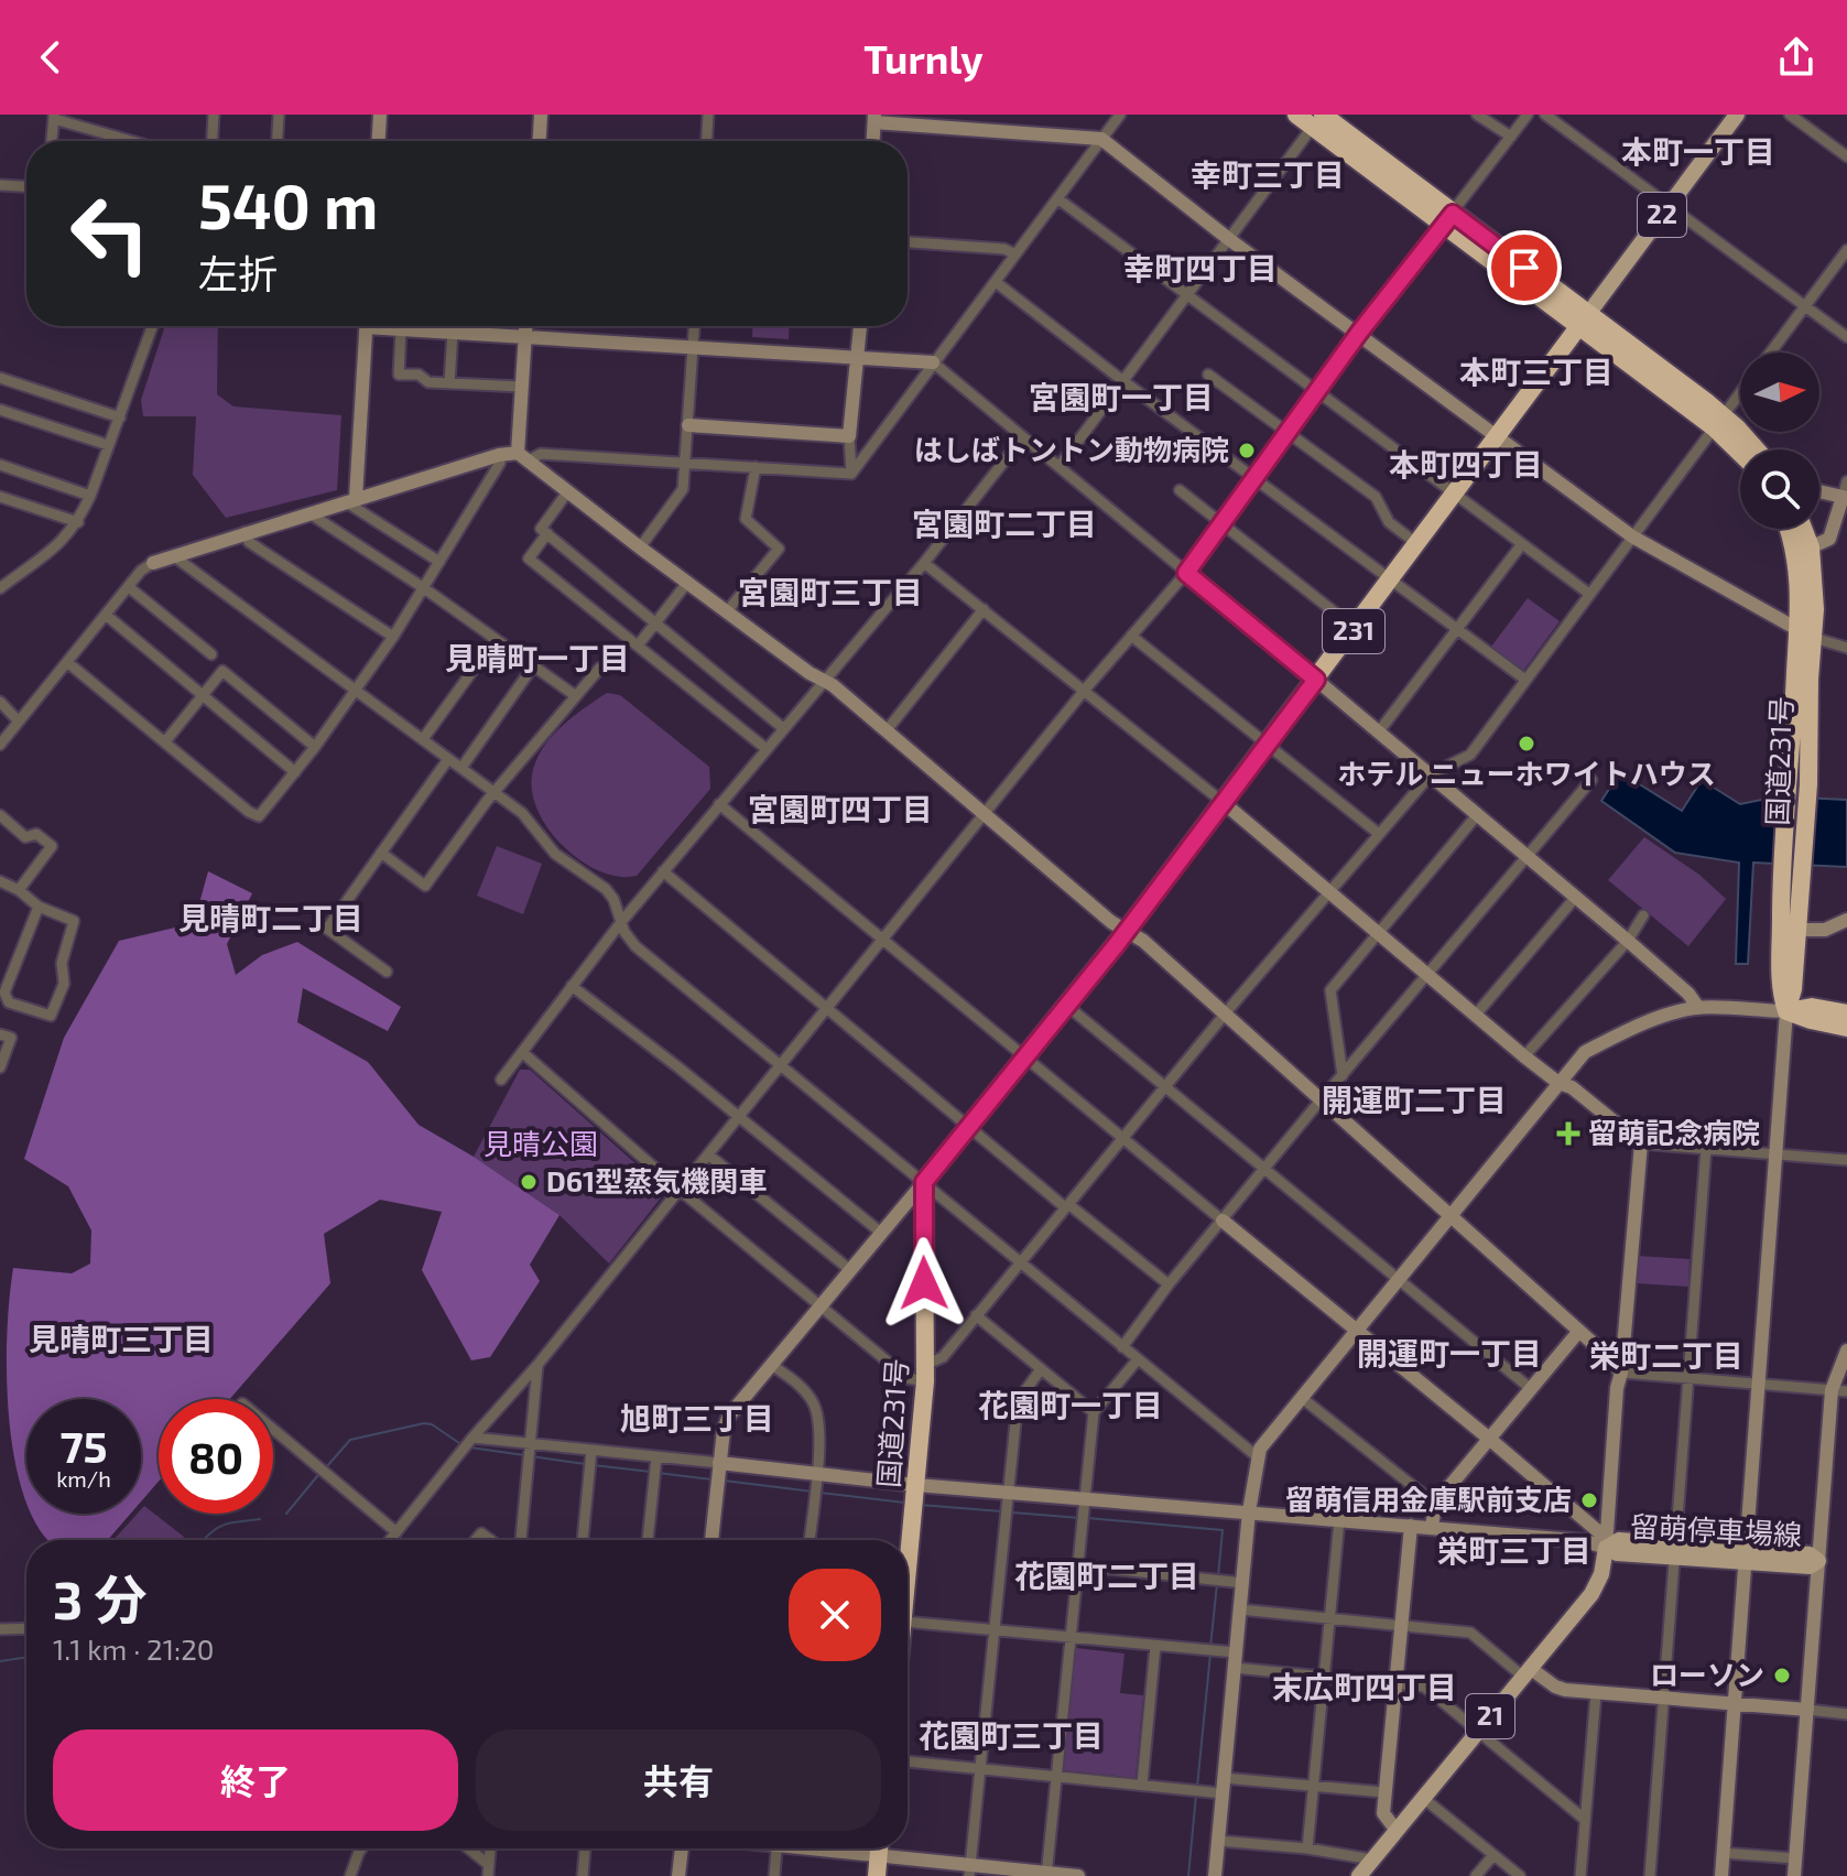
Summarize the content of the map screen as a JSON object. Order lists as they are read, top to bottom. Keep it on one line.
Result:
{"streets":{"highway":["231","国道231号"],"main road":["22","留萌停車場線","21"]},"crossings":[["22","231"],["231","国道231号"]],"districts":["本町一丁目","幸町三丁目","幸町四丁目","本町三丁目","宮園町一丁目","本町四丁目","宮園町二丁目","宮園町三丁目","見晴町一丁目","宮園町四丁目","見晴町二丁目","開運町二丁目","見晴町三丁目","開運町一丁目","栄町二丁目","花園町一丁目","旭町三丁目","栄町三丁目","花園町二丁目","末広町四丁目","花園町三丁目"],"parks":["見晴公園"],"places":{"other":["はしばトントン動物病院","ホテル ニューホワイトハウス","D61型蒸気機関車","留萌信用金庫駅前支店","ローソン"],"health":["留萌記念病院"]},"north":"right","page":{"header":"Turnly","turn":["540 m","左折"],"speed":"75 km/h","limit":"80","heading":["3 分","1.1 km · 21:20"],"buttons":["終了","共有"]}}
